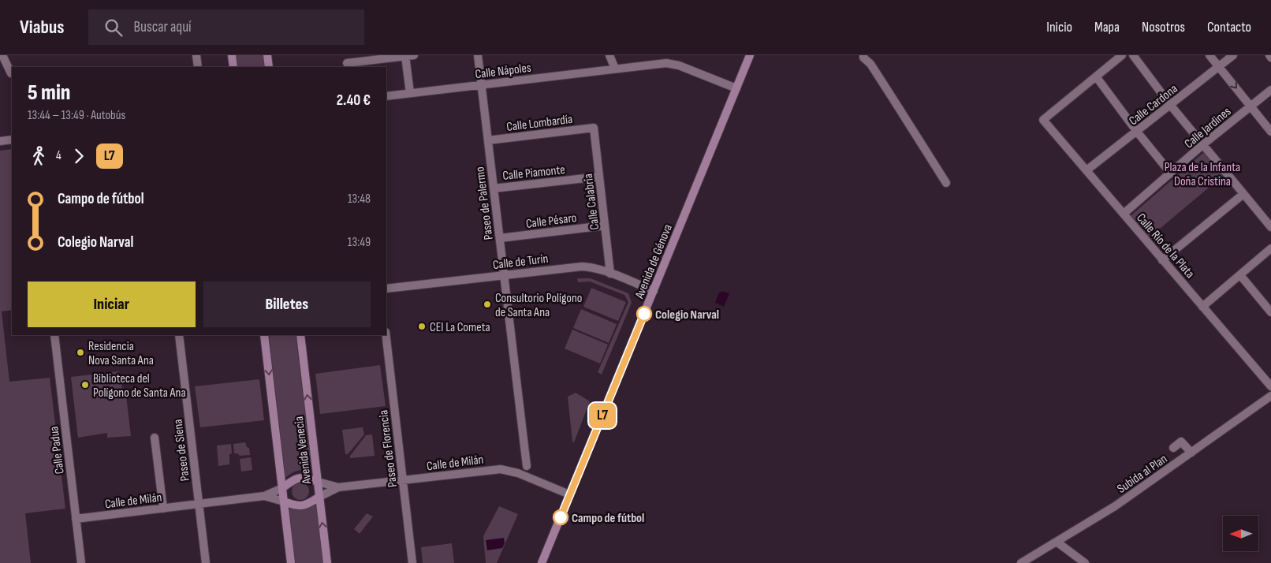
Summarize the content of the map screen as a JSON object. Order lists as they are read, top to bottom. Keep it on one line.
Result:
{"streets":{"street":["Calle Nápoles","Calle Cardona","Calle Lombardía","Calle Jardines","Calle Piamonte","Calle Calabria","Paseo de Palermo","Calle Pésaro","Calle Río de la Plata","Calle de Turín","Avenida de Génova","Paseo de Florencia","Calle Padua","Paseo de Siena","Avenida Venecia","Calle de Milán","Subida al Plan"]},"crossings":[["Calle Nápoles","Paseo de Palermo"],["Calle Nápoles","Avenida de Génova"],["Calle Cardona","Calle Río de la Plata"],["Calle Lombardía","Calle Calabria"],["Calle Lombardía","Paseo de Palermo"],["Calle Jardines","Calle Río de la Plata"],["Calle Piamonte","Calle Calabria"],["Calle Piamonte","Paseo de Palermo"],["Calle Calabria","Calle Pésaro"],["Calle Calabria","Calle de Turín"],["Paseo de Palermo","Calle Pésaro"],["Paseo de Palermo","Calle de Turín"],["Calle de Turín","Avenida de Génova"],["Avenida de Génova","Calle de Milán"],["Paseo de Florencia","Calle de Milán"],["Calle Padua","Calle de Milán"],["Paseo de Siena","Calle de Milán"],["Avenida Venecia","Calle de Milán"]],"parks":["Plaza de la Infanta Doña Cristina"],"places":["Consultorio Polígono de Santa Ana","Colegio Narval","CEI La Cometa","Residencia Nova Santa Ana","Biblioteca del Polígono de Santa Ana","Campo de fútbol"],"lines":["bus line L7"],"north":"left","page":{"header":"Viabus","search":"Buscar aquí","nav":["Inicio","Mapa","Nosotros","Contacto"],"on_map":"L7","heading":["5 min","13:44 – 13:49 · Autobús","2.40 €"],"legs":["4","L7"],"list":[{"name":"Campo de fútbol","value":"13:48"},{"name":"Colegio Narval","value":"13:49"}],"buttons":["Iniciar","Billetes"]}}
